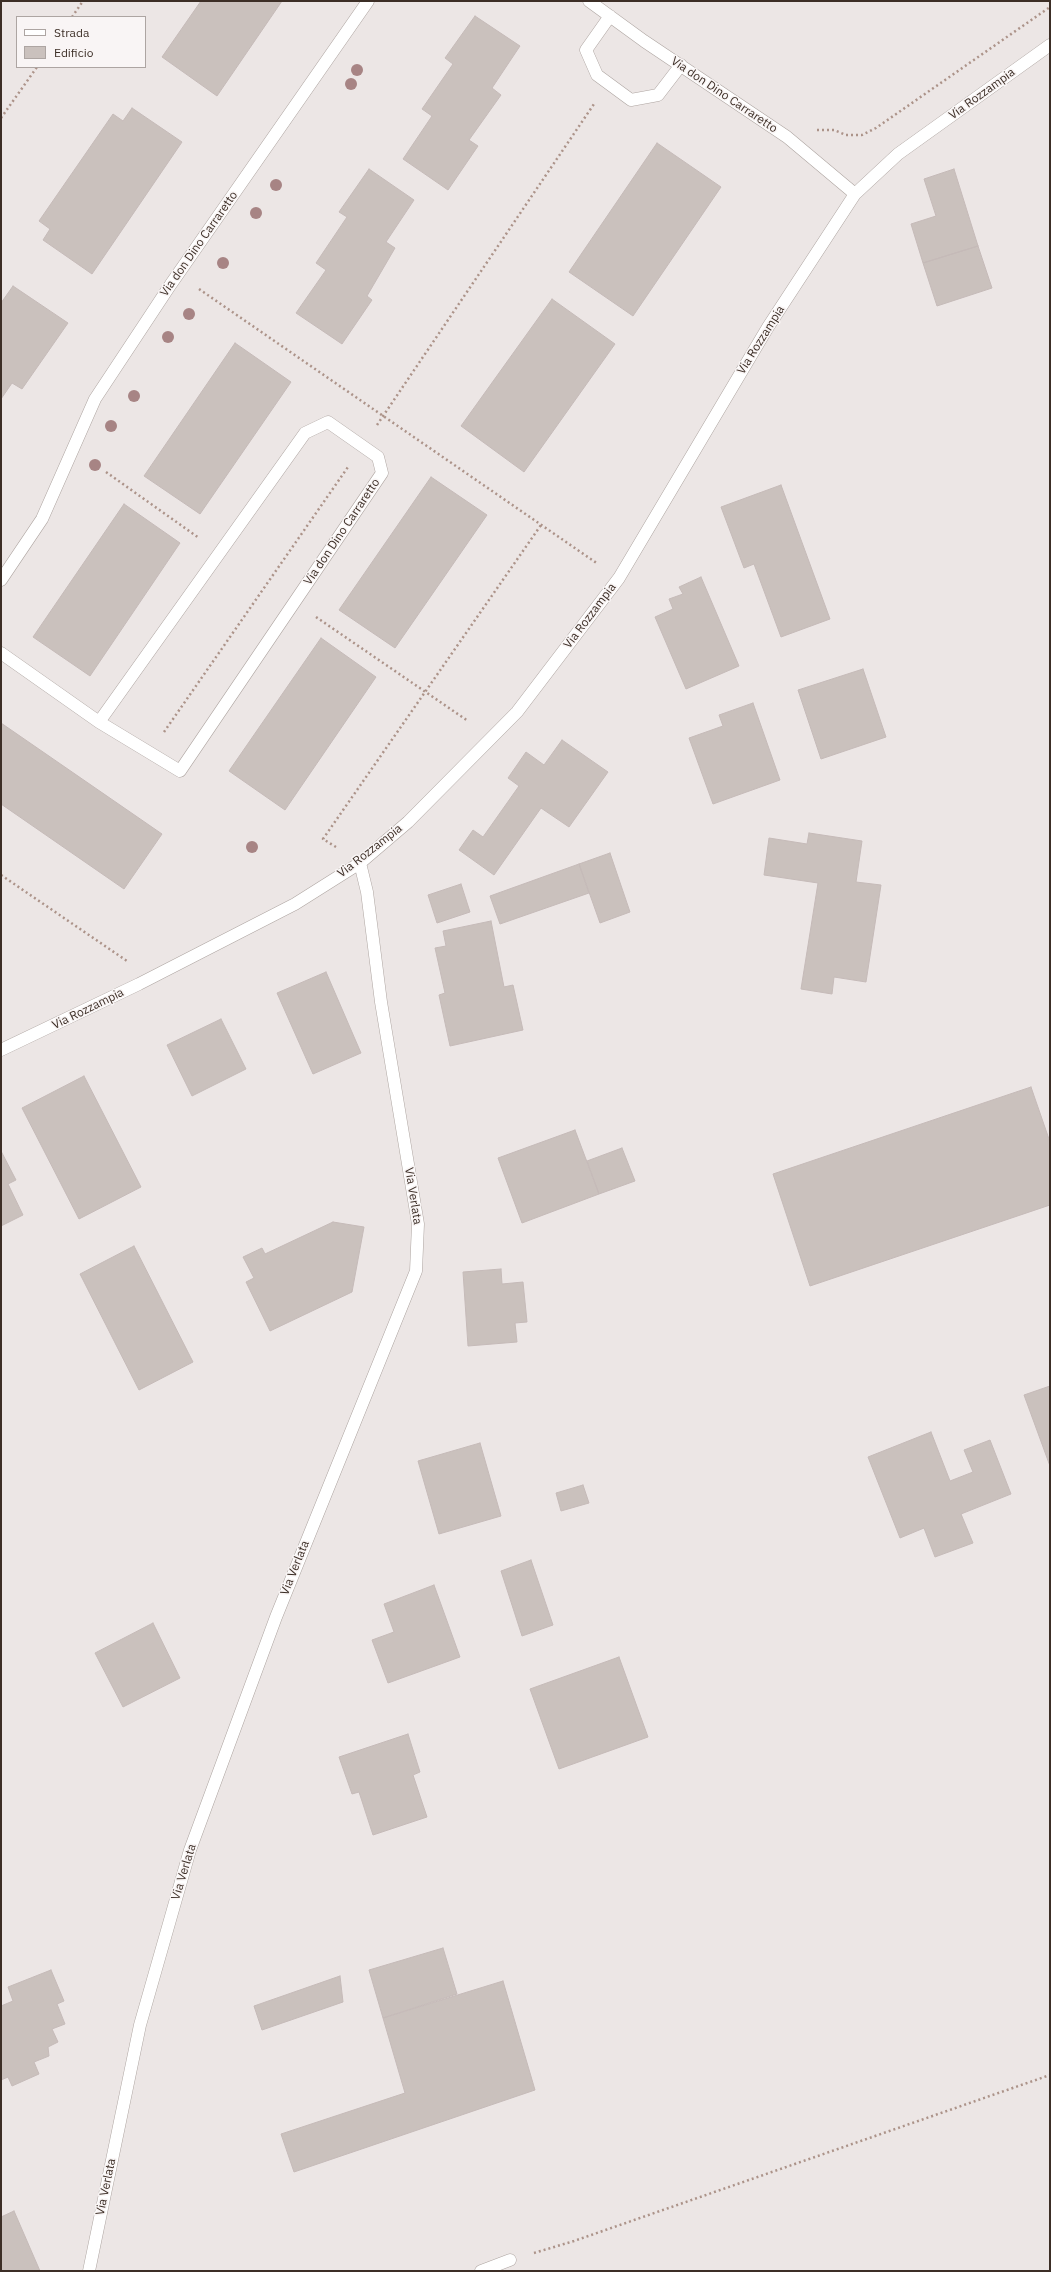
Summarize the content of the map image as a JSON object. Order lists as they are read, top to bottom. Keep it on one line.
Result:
{"streets":{"street":["Via Rozzampia","Via don Dino Carraretto","Via Verlata"]},"crossings":[["Via Rozzampia","Via don Dino Carraretto"],["Via Rozzampia","Via Verlata"]],"legend":["Strada","Edificio"]}
